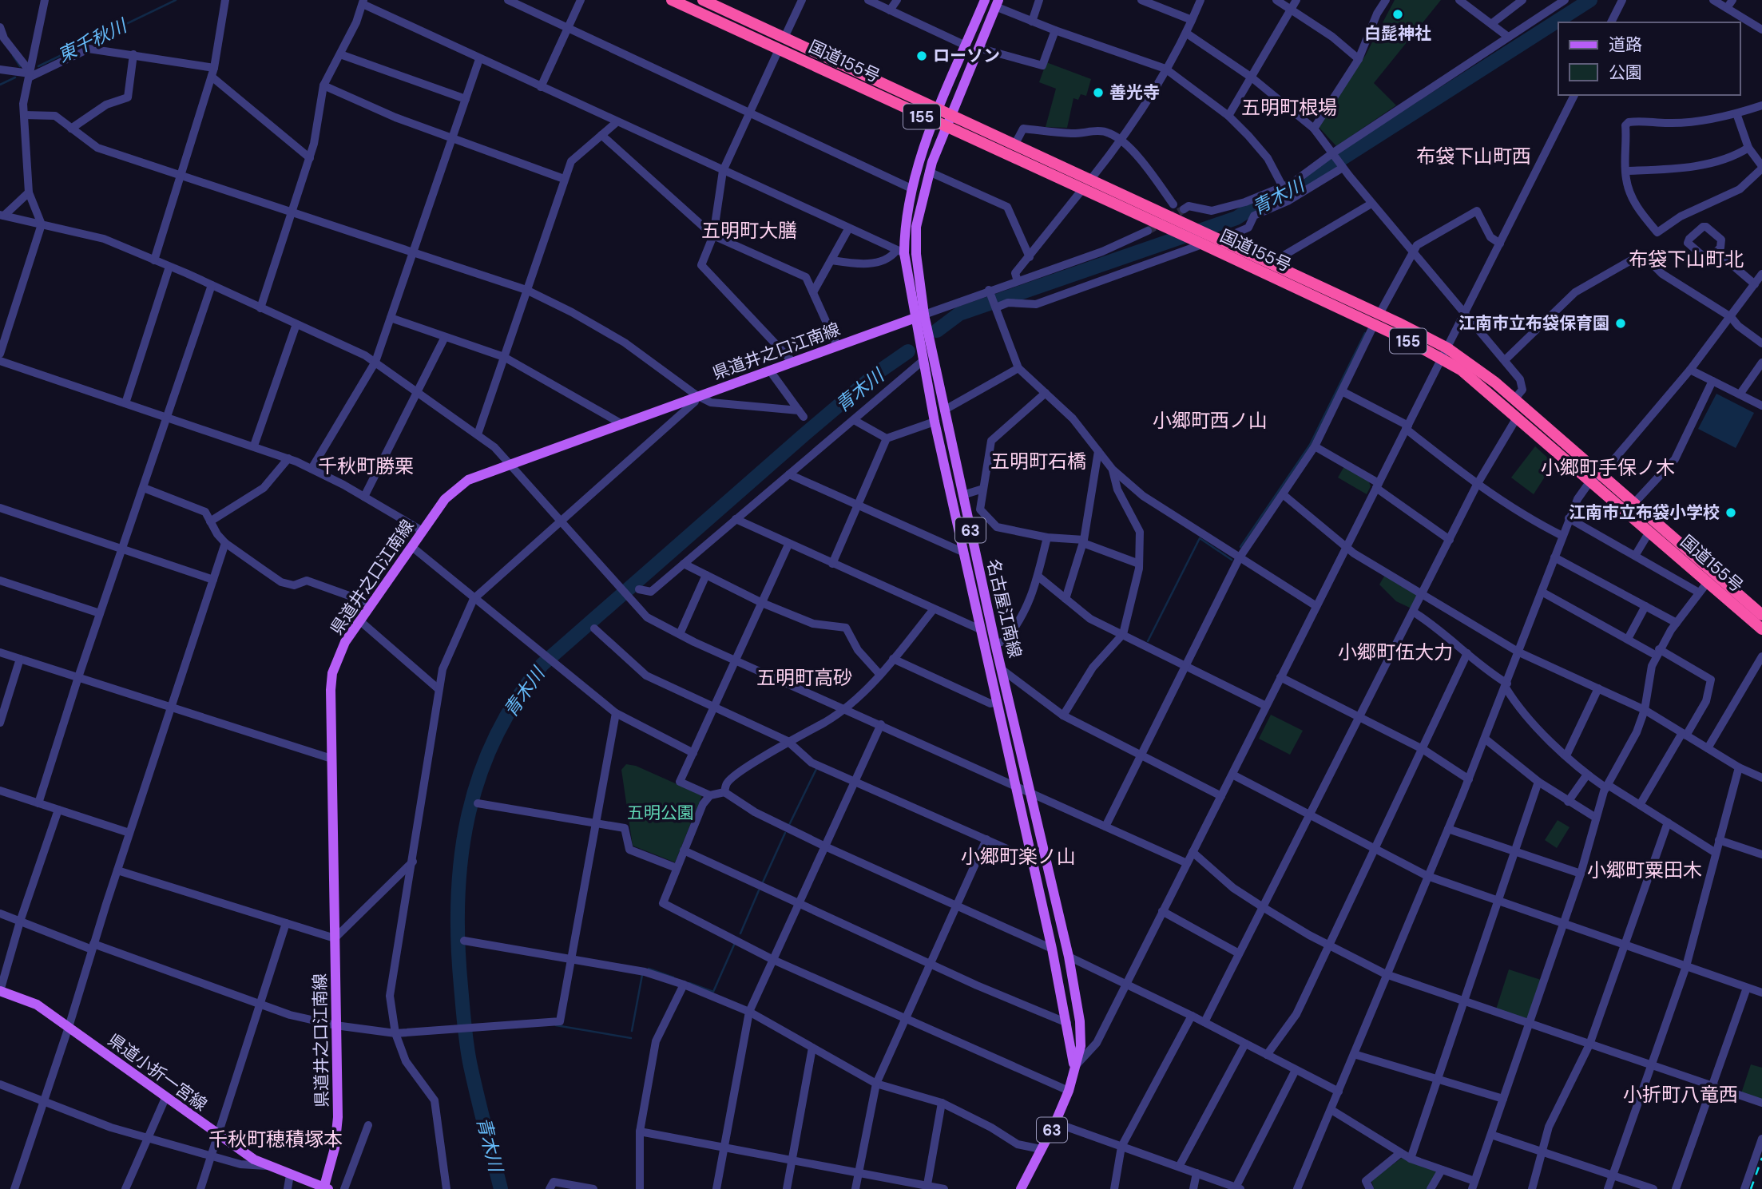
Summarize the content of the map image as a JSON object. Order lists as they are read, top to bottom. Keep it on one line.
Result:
{"streets":{"highway":["国道155号","155"],"main road":["県道井之口江南線","63","名古屋江南線","県道小折一宮線"]},"crossings":[["国道155号","名古屋江南線"],["県道井之口江南線","名古屋江南線"],["県道井之口江南線","県道小折一宮線"]],"districts":["五明町根場","布袋下山町西","五明町大膳","布袋下山町北","小郷町西ノ山","五明町石橋","千秋町勝栗","小郷町手保ノ木","小郷町伍大力","五明町高砂","小郷町楽ノ山","小郷町粟田木","小折町八竜西","千秋町穂積塚本"],"water":["東千秋川","青木川"],"parks":["五明公園"],"places":["白髭神社","ローソン","善光寺","江南市立布袋保育園","江南市立布袋小学校"],"legend":["道路","公園"]}
